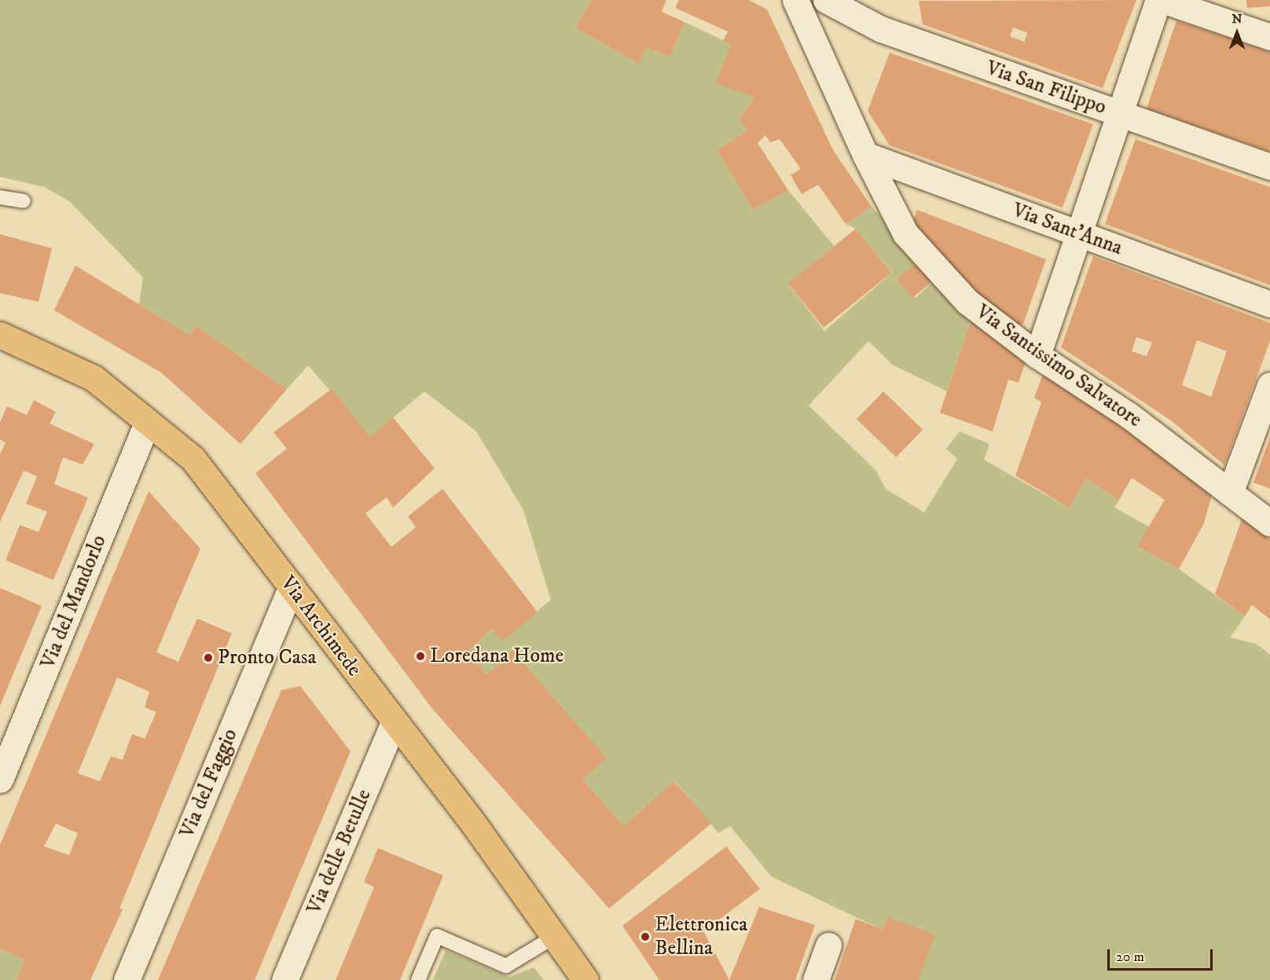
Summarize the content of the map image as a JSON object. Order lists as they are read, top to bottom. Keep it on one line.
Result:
{"streets":{"main road":["Via Archimede"],"street":["Via San Filippo","Via Sant'Anna","Via Santissimo Salvatore","Via del Mandorlo","Via del Faggio","Via delle Betulle"]},"crossings":[["Via Sant'Anna","Via Santissimo Salvatore"],["Via del Mandorlo","Via Archimede"],["Via Archimede","Via del Faggio"],["Via Archimede","Via delle Betulle"]],"places":["Loredana Home","Pronto Casa","Elettronica Bellina"],"scale_bar":"20 m","north":"top"}
